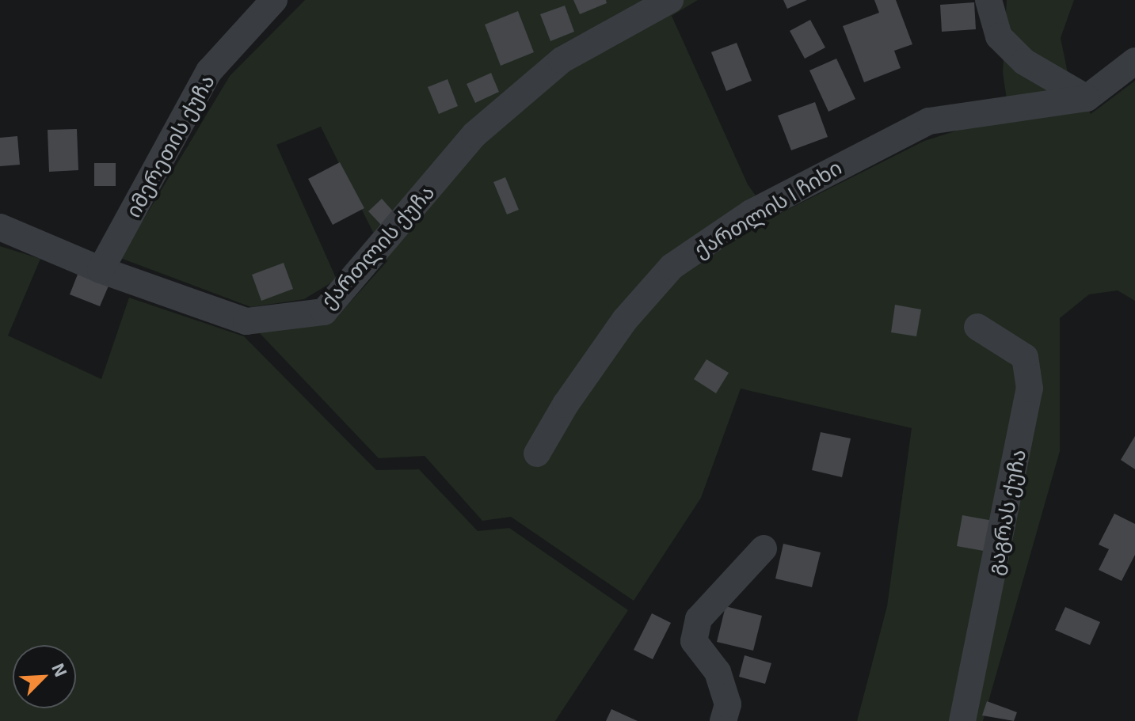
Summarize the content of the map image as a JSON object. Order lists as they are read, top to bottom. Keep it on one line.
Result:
{"streets":{"street":["იმერეთის ქუჩა","ქართლის I ჩიხი","ქართლის ქუჩა","გაგრას ქუჩა"]},"crossings":[["იმერეთის ქუჩა","ქართლის ქუჩა"]],"north":"top right"}
